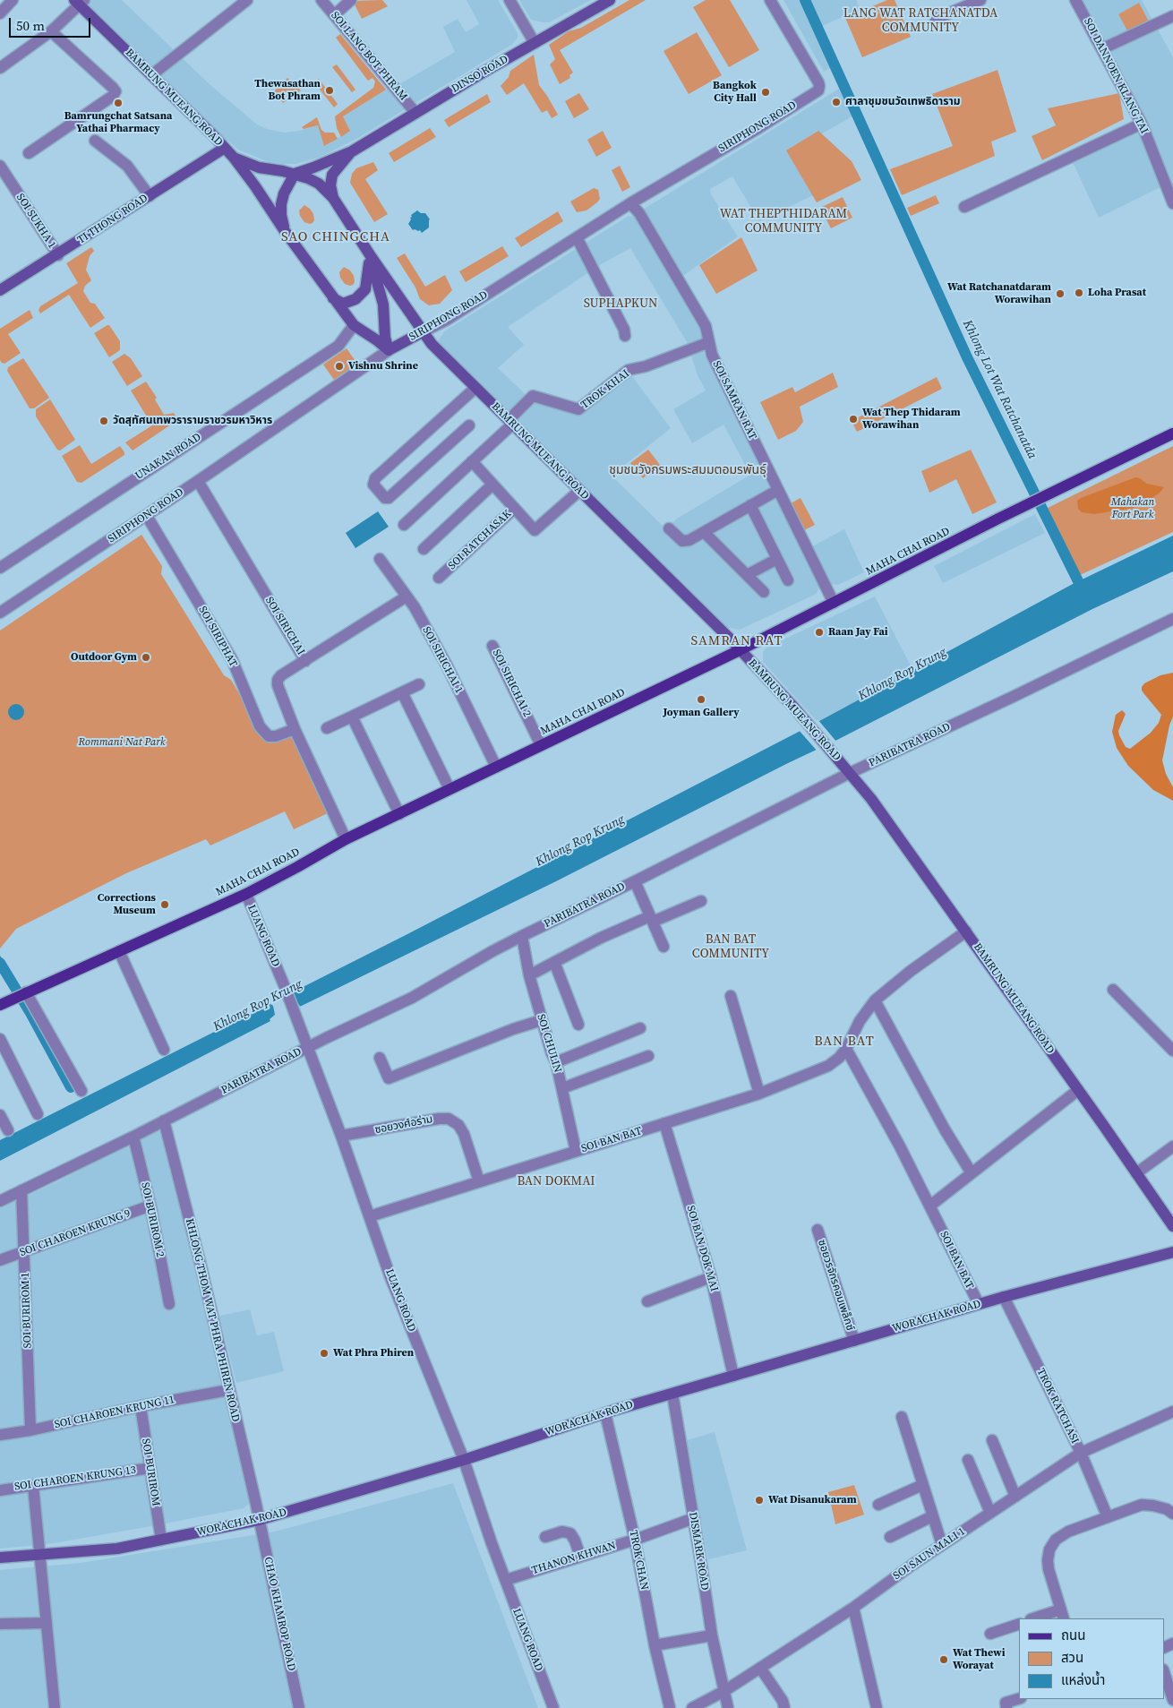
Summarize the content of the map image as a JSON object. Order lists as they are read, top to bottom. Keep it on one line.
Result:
{"streets":{"main road":["DINSO ROAD","BAMRUNG MUEANG ROAD","SIRIPHONG ROAD","TI THONG ROAD","MAHA CHAI ROAD","WORACHAK ROAD"],"street":["SOI LANG BOT PHRAM","SOI DANNOEN KLANG TAI","SOI SUKHA 1","TROK KHAI","SOI SAMRAN RAT","UNAKAN ROAD","SOI RATCHASAK","SOI SIRICHAI","SOI SIRIPHAT","SOI SIRICHAI 1","SOI SIRICHAI 2","PARIBATRA ROAD","LUANG ROAD","SOI CHULIN","ซอยวงศ์อร่าม","SOI BAN BAT","SOI BURIROM 2","SOI CHAROEN KRUNG 9","SOI BAN DOK MAI","ซอยวรจักรคอมเพล็กซ์","SOI BURIROM 1","KHLONG THOM WAT PHRA PHIREN ROAD","TROK RATCHASI","SOI CHAROEN KRUNG 11","SOI BURIROM","SOI CHAROEN KRUNG 13","DISMARK ROAD","SOI SAUN MALI 1","THANON KHWAN","TROK CHAN","CHAO KHAMROP ROAD"]},"crossings":[["SOI LANG BOT PHRAM","DINSO ROAD"],["DINSO ROAD","BAMRUNG MUEANG ROAD"],["BAMRUNG MUEANG ROAD","SIRIPHONG ROAD"],["BAMRUNG MUEANG ROAD","TI THONG ROAD"],["BAMRUNG MUEANG ROAD","TROK KHAI"],["BAMRUNG MUEANG ROAD","UNAKAN ROAD"],["BAMRUNG MUEANG ROAD","SOI RATCHASAK"],["BAMRUNG MUEANG ROAD","MAHA CHAI ROAD"],["BAMRUNG MUEANG ROAD","PARIBATRA ROAD"],["BAMRUNG MUEANG ROAD","SOI BAN BAT"],["SIRIPHONG ROAD","SOI SAMRAN RAT"],["SIRIPHONG ROAD","SOI SIRICHAI"],["SIRIPHONG ROAD","SOI SIRIPHAT"],["TI THONG ROAD","SOI SUKHA 1"],["TROK KHAI","SOI SAMRAN RAT"],["SOI SAMRAN RAT","MAHA CHAI ROAD"],["MAHA CHAI ROAD","SOI SIRICHAI"],["MAHA CHAI ROAD","SOI SIRICHAI 1"],["MAHA CHAI ROAD","SOI SIRICHAI 2"],["MAHA CHAI ROAD","LUANG ROAD"],["SOI SIRICHAI","SOI SIRIPHAT"],["PARIBATRA ROAD","LUANG ROAD"],["PARIBATRA ROAD","SOI CHULIN"],["PARIBATRA ROAD","SOI BURIROM 2"],["PARIBATRA ROAD","SOI BURIROM 1"],["PARIBATRA ROAD","KHLONG THOM WAT PHRA PHIREN ROAD"],["LUANG ROAD","ซอยวงศ์อร่าม"],["LUANG ROAD","SOI BAN BAT"],["LUANG ROAD","WORACHAK ROAD"],["LUANG ROAD","THANON KHWAN"],["SOI CHULIN","SOI BAN BAT"],["ซอยวงศ์อร่าม","SOI BAN BAT"],["SOI BAN BAT","SOI BAN DOK MAI"],["SOI BAN BAT","WORACHAK ROAD"],["SOI BURIROM 2","SOI CHAROEN KRUNG 9"],["SOI CHAROEN KRUNG 9","SOI BURIROM 1"],["SOI BAN DOK MAI","WORACHAK ROAD"],["ซอยวรจักรคอมเพล็กซ์","WORACHAK ROAD"],["SOI BURIROM 1","SOI CHAROEN KRUNG 11"],["WORACHAK ROAD","KHLONG THOM WAT PHRA PHIREN ROAD"],["WORACHAK ROAD","TROK RATCHASI"],["WORACHAK ROAD","SOI BURIROM"],["WORACHAK ROAD","DISMARK ROAD"],["WORACHAK ROAD","TROK CHAN"],["WORACHAK ROAD","CHAO KHAMROP ROAD"],["KHLONG THOM WAT PHRA PHIREN ROAD","SOI CHAROEN KRUNG 11"],["KHLONG THOM WAT PHRA PHIREN ROAD","CHAO KHAMROP ROAD"],["TROK RATCHASI","SOI SAUN MALI 1"],["SOI CHAROEN KRUNG 11","SOI BURIROM"],["SOI BURIROM","SOI CHAROEN KRUNG 13"],["DISMARK ROAD","SOI SAUN MALI 1"],["DISMARK ROAD","THANON KHWAN"],["THANON KHWAN","TROK CHAN"]],"districts":["LANG WAT RATCHANATDA COMMUNITY","WAT THEPTHIDARAM COMMUNITY","SAO CHINGCHA","SUPHAPKUN","ชุมชนวังกรมพระสมมตอมรพันธุ์","SAMRAN RAT","BAN BAT COMMUNITY","BAN BAT","BAN DOKMAI"],"water":["Khlong Lot Wat Ratchanatda","Khlong Rop Krung"],"parks":["Mahakan Fort Park","Rommani Nat Park"],"places":["Thewasathan Bot Phram","Bangkok City Hall","ศาลาชุมชนวัดเทพธิดาราม","Bamrungchat Satsana Yathai Pharmacy","Loha Prasat","Wat Ratchanatdaram Worawihan","Vishnu Shrine","Wat Thep Thidaram Worawihan","วัดสุทัศนเทพวรารามราชวรมหาวิหาร","Raan Jay Fai","Outdoor Gym","Joyman Gallery","Corrections Museum","Wat Phra Phiren","Wat Disanukaram","Wat Thewi Worayat"],"legend":["ถนน","สวน","แหล่งน้ำ"],"scale_bar":"50 m"}
